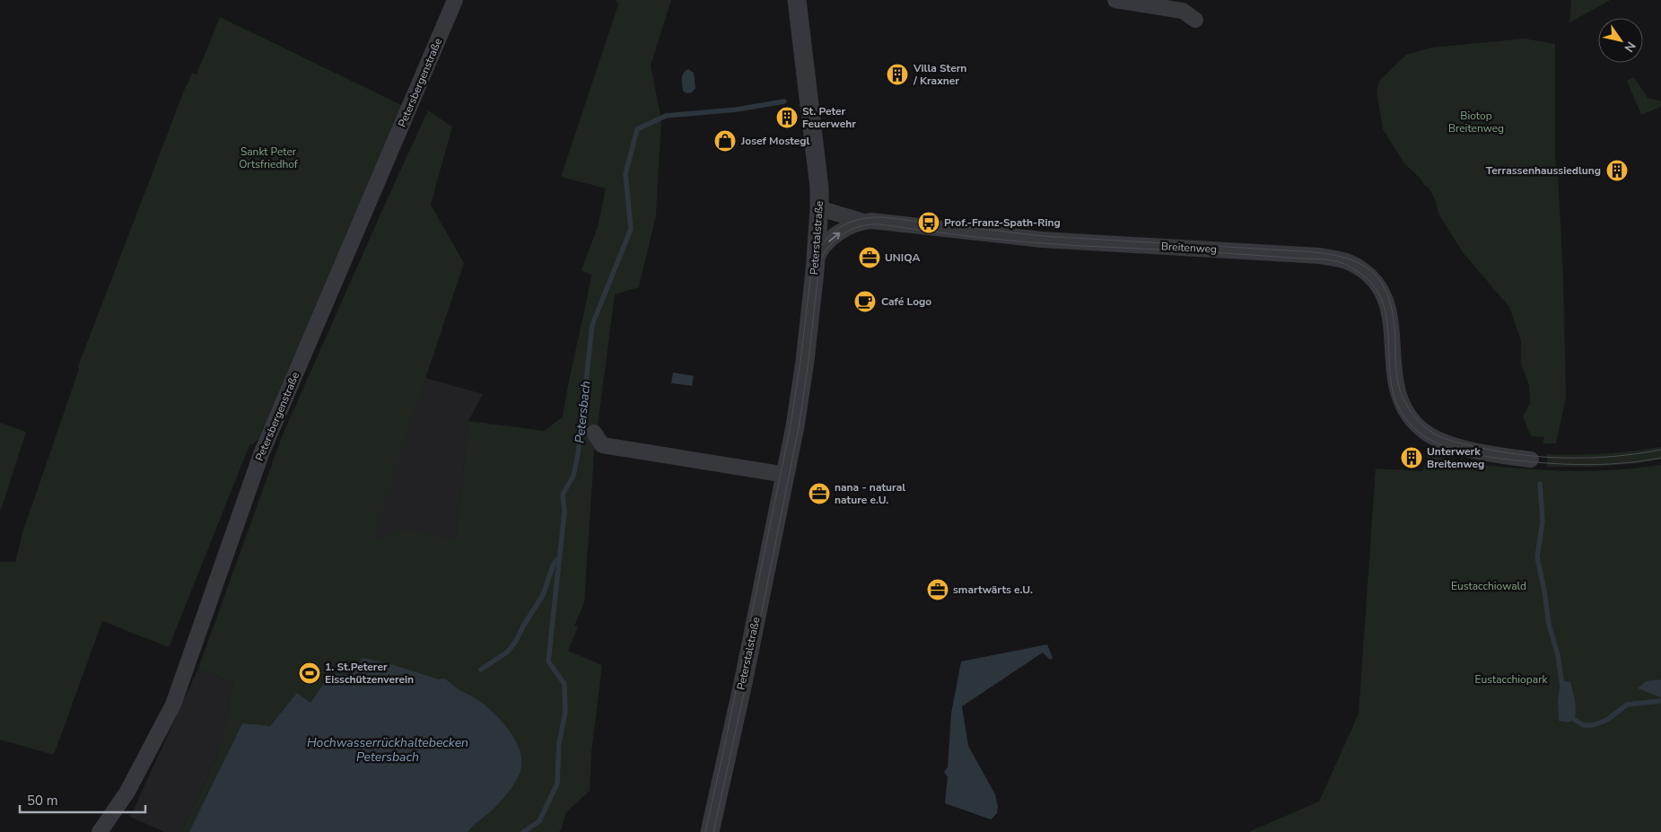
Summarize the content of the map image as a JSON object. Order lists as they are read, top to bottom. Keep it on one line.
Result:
{"streets":{"street":["Petersbergenstraße","Peterstalstraße","Breitenweg"]},"crossings":[["Peterstalstraße","Breitenweg"]],"water":["Petersbach","Hochwasserrückhaltebecken Petersbach"],"parks":["Biotop Breitenweg","Sankt Peter Ortsfriedhof","Eustacchiowald","Eustacchiopark"],"places":{"building":["Villa Stern / Kraxner","St. Peter Feuerwehr","Terrassenhaussiedlung","Unterwerk Breitenweg"],"shop":["Josef Mostegl"],"bus stop":["Prof.-Franz-Spath-Ring"],"office":["UNIQA","nana - natural nature e.U.","smartwärts e.U."],"cafe":["Café Logo"],"sports":["1. St.Peterer Eisschützenverein"]},"scale_bar":"50 m","north":"bottom right"}
